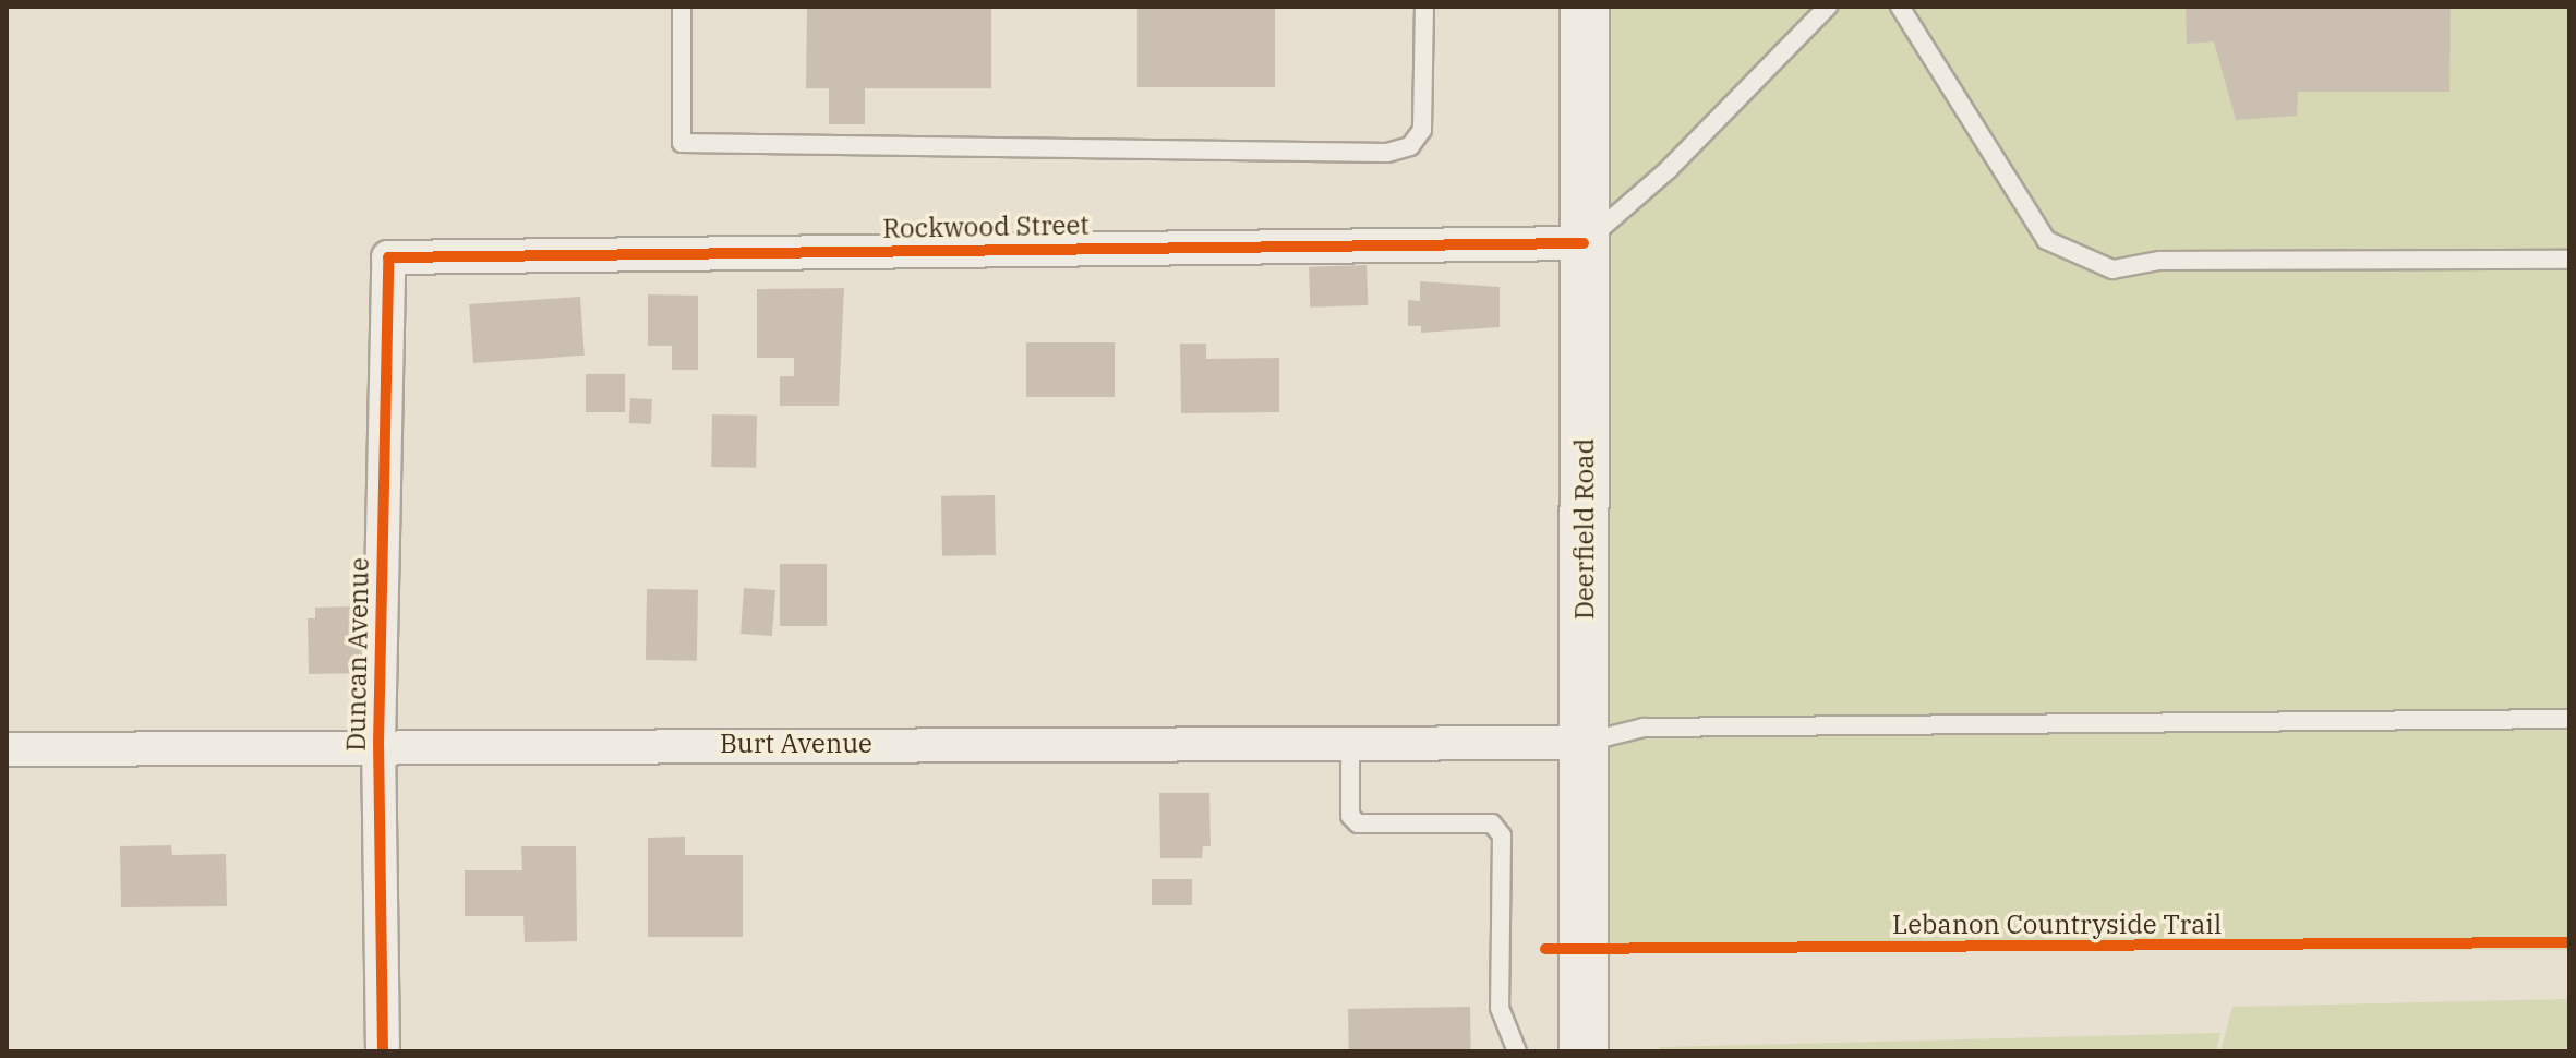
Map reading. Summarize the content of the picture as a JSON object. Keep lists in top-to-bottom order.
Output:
{
  "streets": {
    "street": [
      "Rockwood Street",
      "Deerfield Road",
      "Duncan Avenue",
      "Burt Avenue"
    ],
    "cycle path": ["Lebanon Countryside Trail"]
  },
  "crossings": [
    ["Rockwood Street", "Deerfield Road"],
    ["Rockwood Street", "Duncan Avenue"],
    ["Deerfield Road", "Burt Avenue"],
    ["Duncan Avenue", "Burt Avenue"]
  ]
}
